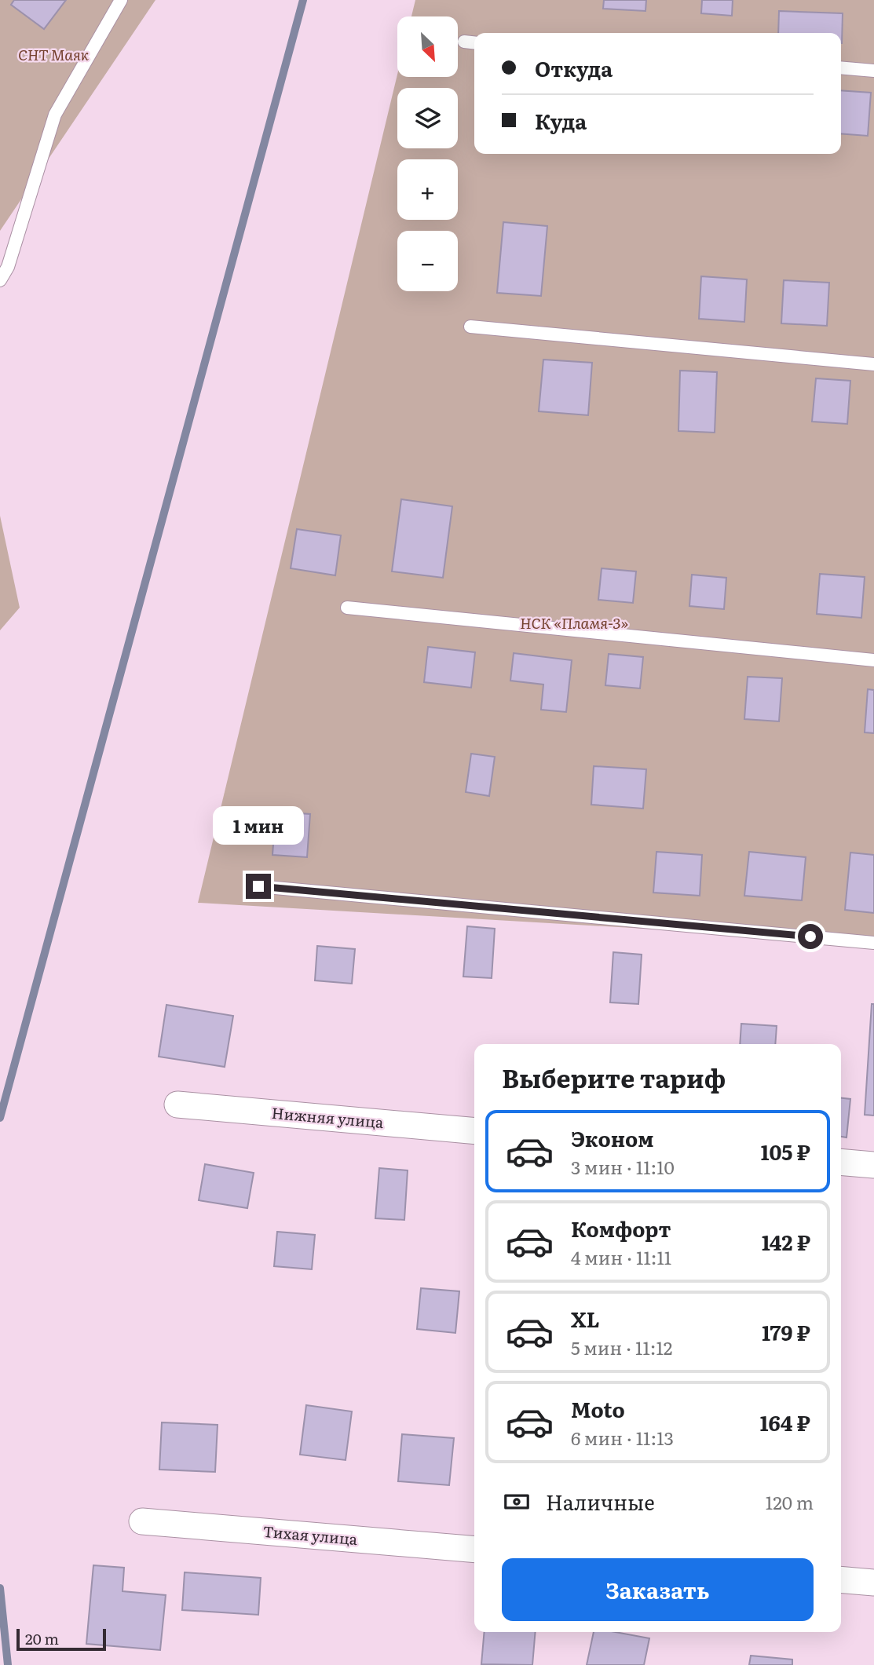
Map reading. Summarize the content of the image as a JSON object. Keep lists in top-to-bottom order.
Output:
{
  "streets": {
    "street": ["Нижняя улица", "Тихая улица"]
  },
  "parks": ["СНТ Маяк", "НСК «Пламя-3»"],
  "scale_bar": "20 m",
  "north": "bottom right",
  "page": {
    "map_buttons": ["+", "−"],
    "banner": ["Откуда", "Куда"],
    "bubble": "1 мин",
    "heading": "Выберите тариф",
    "list": [
      {
        "name": "Эконом",
        "note": "3 мин · 11:10",
        "value": "105 ₽"
      },
      {
        "name": "Комфорт",
        "note": "4 мин · 11:11",
        "value": "142 ₽"
      },
      {
        "name": "XL",
        "note": "5 мин · 11:12",
        "value": "179 ₽"
      },
      {
        "name": "Moto",
        "note": "6 мин · 11:13",
        "value": "164 ₽"
      }
    ],
    "pay": ["Наличные", "120 m"],
    "buttons": "Заказать",
    "scale": "20 m"
  }
}
